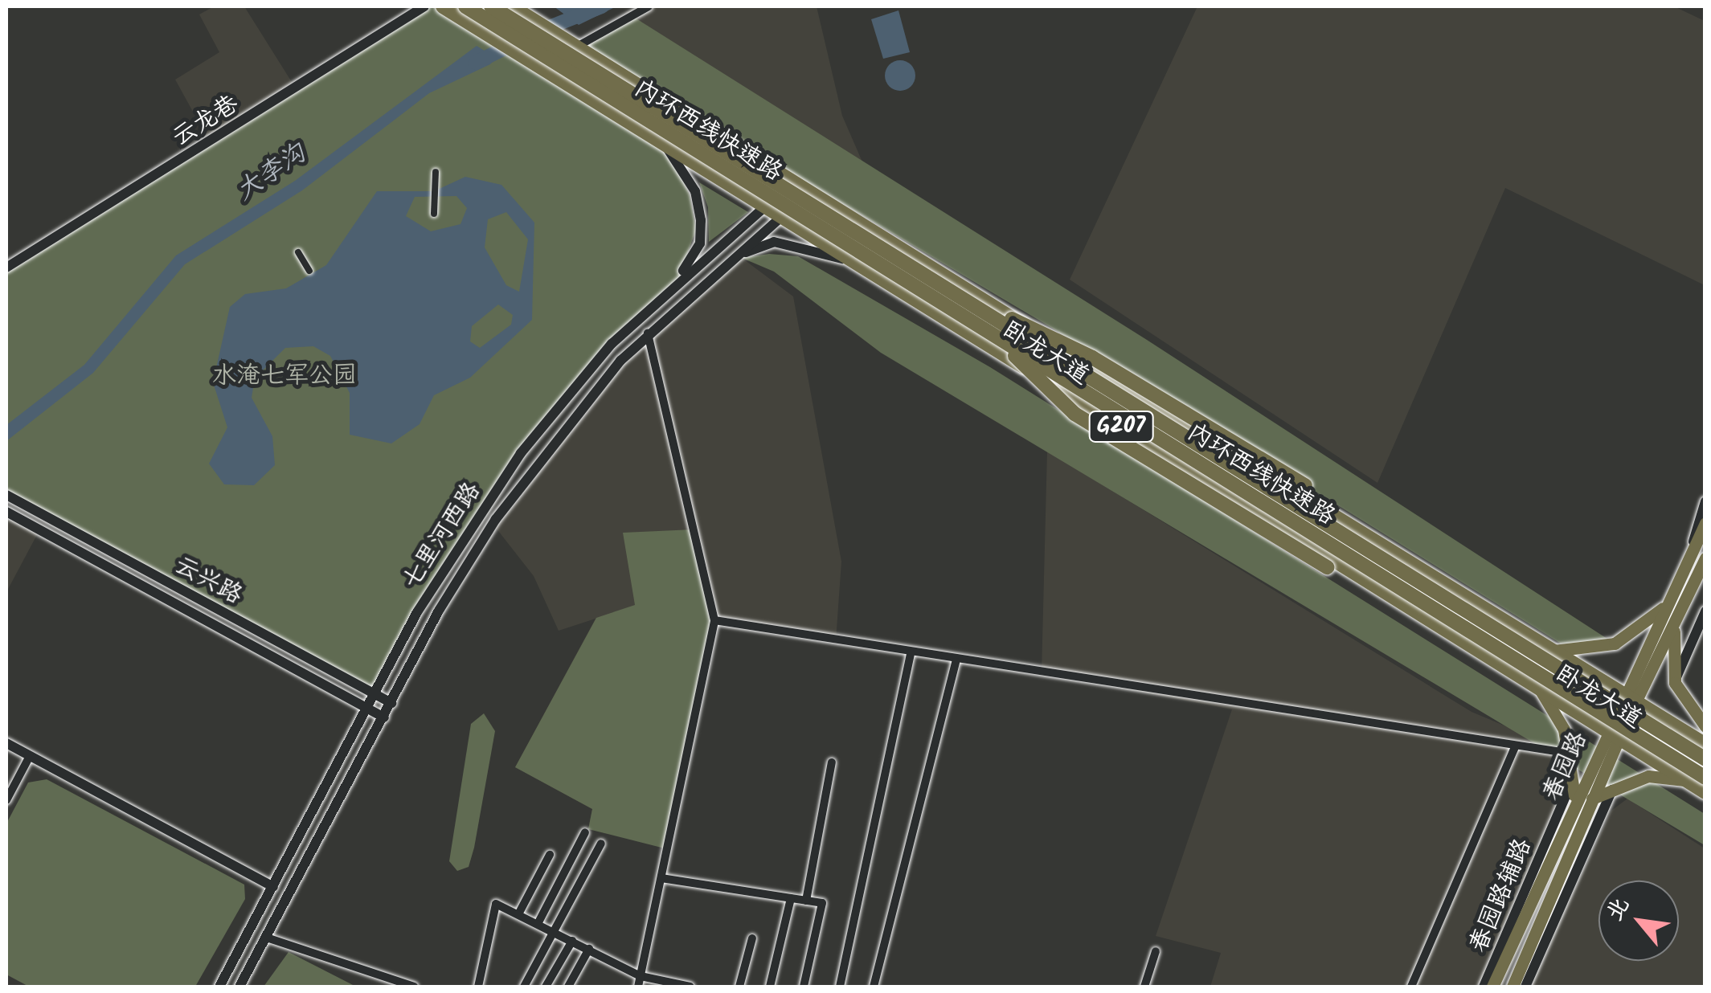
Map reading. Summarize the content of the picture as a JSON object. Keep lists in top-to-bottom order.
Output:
{
  "streets": {
    "highway": ["内环西线快速路", "卧龙大道", "G207"],
    "main road": ["春园路"],
    "street": [
      "云龙巷",
      "七里河西路",
      "云兴路",
      "春园路辅路"
    ]
  },
  "crossings": [
    ["内环西线快速路", "卧龙大道"],
    ["卧龙大道", "七里河西路"],
    ["卧龙大道", "春园路"],
    ["七里河西路", "云兴路"]
  ],
  "water": ["大李沟"],
  "parks": ["水淹七军公园"],
  "north": "top left"
}
